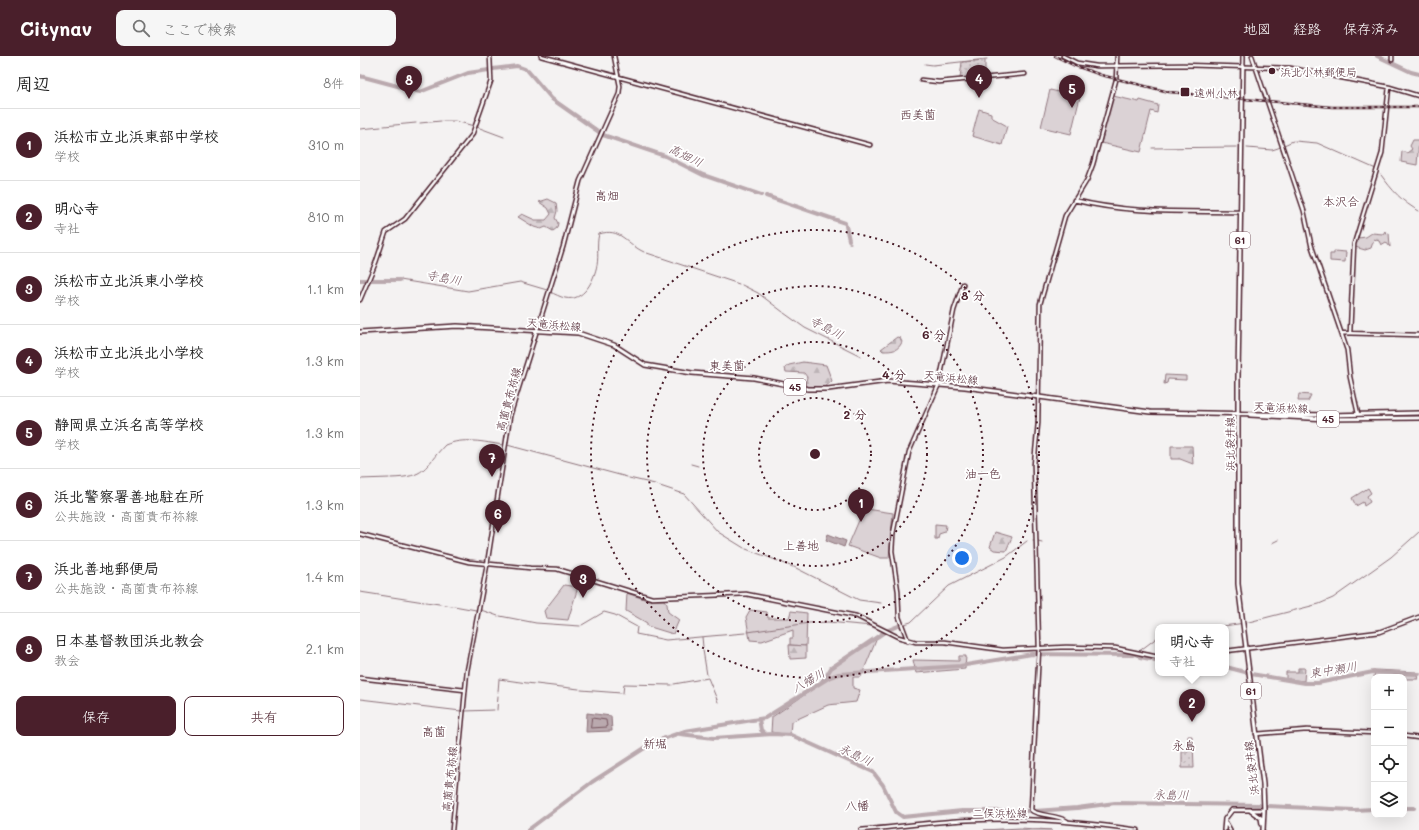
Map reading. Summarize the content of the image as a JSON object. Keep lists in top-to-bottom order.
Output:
{
  "streets": {
    "main road": [
      "61",
      "天竜浜松線",
      "45",
      "浜北袋井線"
    ],
    "street": ["高薗貴布祢線", "二俣浜松線"]
  },
  "crossings": [
    ["天竜浜松線", "高薗貴布祢線"],
    ["天竜浜松線", "浜北袋井線"]
  ],
  "districts": [
    "西美薗",
    "高畑",
    "本沢合",
    "東美薗",
    "油一色",
    "上善地",
    "高薗",
    "新堀",
    "永島",
    "八幡"
  ],
  "water": [
    "高畑川",
    "寺島川",
    "東中瀬川",
    "八幡川",
    "永島川"
  ],
  "places": {
    "other": ["浜北小林郵便局"],
    "transit": ["遠州小林"]
  },
  "page": {
    "header": "Citynav",
    "search": "ここで検索",
    "nav": ["地図", "経路", "保存済み"],
    "heading": ["周辺", "8件"],
    "pins": [
      "4",
      "8",
      "5",
      "7",
      "1",
      "6",
      "3",
      "2"
    ],
    "list": [
      {
        "mark": "1",
        "name": "浜松市立北浜東部中学校",
        "note": "学校",
        "value": "310 m"
      },
      {
        "mark": "2",
        "name": "明心寺",
        "note": "寺社",
        "value": "810 m"
      },
      {
        "mark": "3",
        "name": "浜松市立北浜東小学校",
        "note": "学校",
        "value": "1.1 km"
      },
      {
        "mark": "4",
        "name": "浜松市立北浜北小学校",
        "note": "学校",
        "value": "1.3 km"
      },
      {
        "mark": "5",
        "name": "静岡県立浜名高等学校",
        "note": "学校",
        "value": "1.3 km"
      },
      {
        "mark": "6",
        "name": "浜北警察署善地駐在所",
        "note": "公共施設 · 高薗貴布祢線",
        "value": "1.3 km"
      },
      {
        "mark": "7",
        "name": "浜北善地郵便局",
        "note": "公共施設 · 高薗貴布祢線",
        "value": "1.4 km"
      },
      {
        "mark": "8",
        "name": "日本基督教団浜北教会",
        "note": "教会",
        "value": "2.1 km"
      }
    ],
    "popup": ["明心寺", "寺社"],
    "map_buttons": ["+", "−"],
    "buttons": ["保存", "共有"]
  },
  "rings": [
    "8 分",
    "6 分",
    "4 分",
    "2 分"
  ]
}
